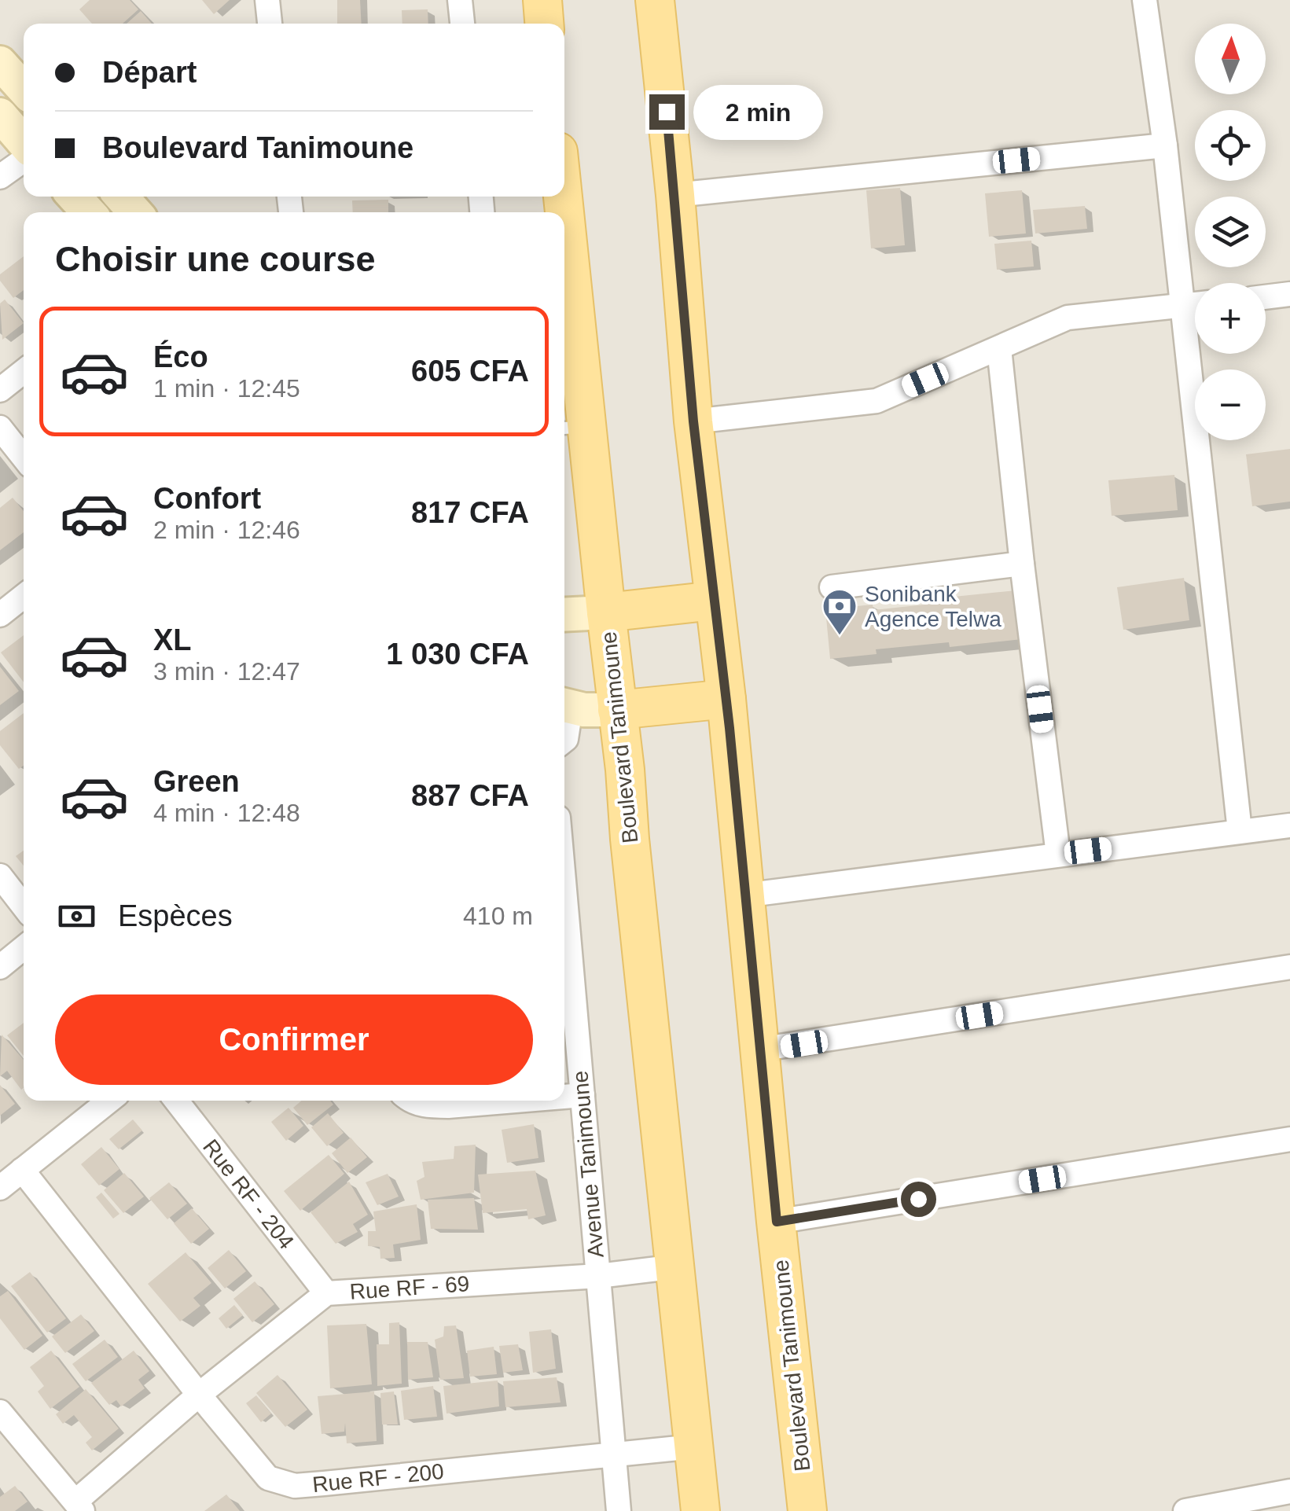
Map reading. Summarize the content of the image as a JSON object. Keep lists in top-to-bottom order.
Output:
{
  "streets": {
    "main road": ["Boulevard Tanimoune"],
    "street": [
      "Avenue Tanimoune",
      "Rue RF - 204",
      "Rue RF - 69",
      "Rue RF - 200"
    ]
  },
  "crossings": [
    ["Boulevard Tanimoune", "Rue RF - 69"],
    ["Boulevard Tanimoune", "Rue RF - 200"],
    ["Avenue Tanimoune", "Rue RF - 69"],
    ["Avenue Tanimoune", "Rue RF - 200"],
    ["Rue RF - 204", "Rue RF - 69"],
    ["Rue RF - 69", "Rue RF - 200"]
  ],
  "places": {
    "bank": ["Sonibank Agence Telwa"]
  },
  "north": "top",
  "page": {
    "map_buttons": ["+", "−"],
    "banner": ["Départ", "Boulevard Tanimoune"],
    "bubble": "2 min",
    "heading": "Choisir une course",
    "list": [
      {
        "name": "Éco",
        "note": "1 min · 12:45",
        "value": "605 CFA"
      },
      {
        "name": "Confort",
        "note": "2 min · 12:46",
        "value": "817 CFA"
      },
      {
        "name": "XL",
        "note": "3 min · 12:47",
        "value": "1 030 CFA"
      },
      {
        "name": "Green",
        "note": "4 min · 12:48",
        "value": "887 CFA"
      }
    ],
    "pay": ["Espèces", "410 m"],
    "buttons": "Confirmer"
  }
}
